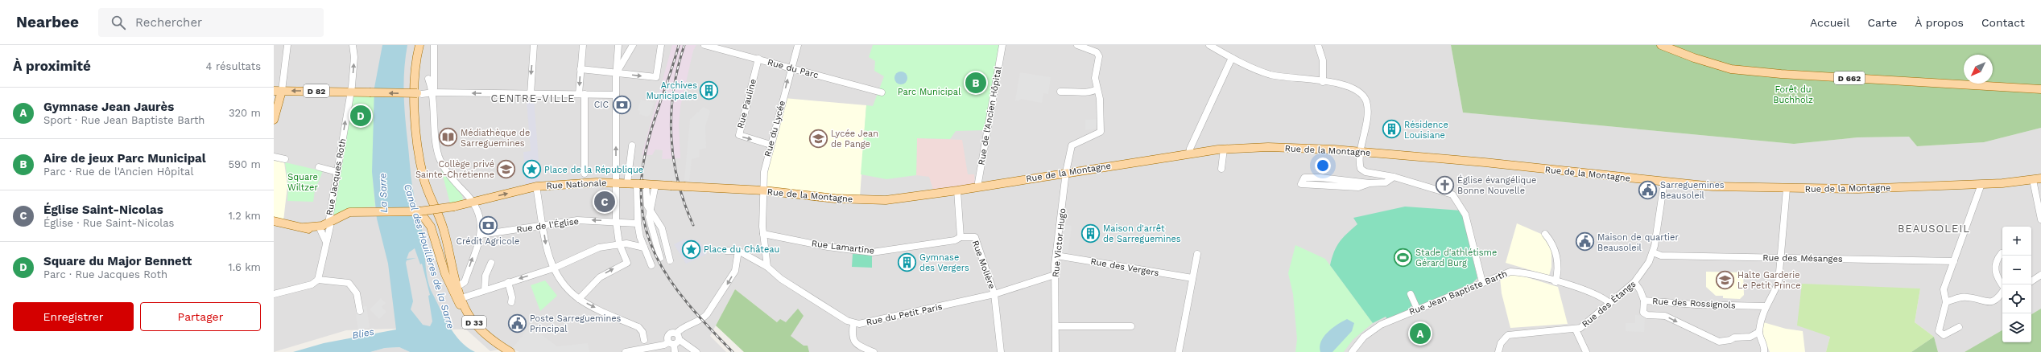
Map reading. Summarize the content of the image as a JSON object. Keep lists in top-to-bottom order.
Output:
{
  "streets": {
    "main road": [
      "D 662",
      "D 82",
      "Rue de la Montagne",
      "Rue Nationale",
      "D 33"
    ],
    "street": [
      "Rue du Parc",
      "Rue Pauline",
      "Rue de l'Ancien Hôpital",
      "Rue du Lycée",
      "Rue Jacques Roth",
      "Rue de l'Église",
      "Rue Victor Hugo",
      "Rue Lamartine",
      "Rue des Mésanges",
      "Rue Molière",
      "Rue des Vergers",
      "Rue Jean Baptiste Barth",
      "Rue des Rossignols",
      "Rue des Étangs",
      "Rue du Petit Paris"
    ]
  },
  "crossings": [
    ["Rue du Parc", "Rue Pauline"],
    ["Rue du Parc", "Rue du Lycée"],
    ["D 82", "Rue Jacques Roth"],
    ["Rue Pauline", "Rue du Lycée"],
    ["Rue de l'Ancien Hôpital", "Rue de la Montagne"],
    ["Rue du Lycée", "Rue de la Montagne"],
    ["Rue de la Montagne", "Rue Nationale"],
    ["Rue de la Montagne", "Rue Victor Hugo"],
    ["Rue de la Montagne", "Rue Molière"],
    ["Rue de la Montagne", "Rue des Étangs"],
    ["Rue Victor Hugo", "Rue des Vergers"],
    ["Rue Victor Hugo", "Rue du Petit Paris"],
    ["Rue Lamartine", "Rue Molière"],
    ["Rue des Mésanges", "Rue des Étangs"],
    ["Rue Molière", "Rue du Petit Paris"],
    ["Rue Jean Baptiste Barth", "Rue des Étangs"],
    ["Rue des Rossignols", "Rue des Étangs"]
  ],
  "one_way": ["Rue du Lycée", "Rue Jacques Roth", "Rue Nationale"],
  "districts": ["CENTRE-VILLE", "BEAUSOLEIL"],
  "water": ["La Sarre", "Canal des Houillères de la Sarre", "Blies"],
  "parks": ["Forêt du Buchholz", "Parc Municipal", "Square Wiltzer"],
  "places": {
    "building": [
      "Archives Municipales",
      "Résidence Louisiane",
      "Maison d'arrêt de Sarreguemines",
      "Gymnase des Vergers"
    ],
    "bank": ["CIC", "Crédit Agricole"],
    "library": ["Médiathèque de Sarreguemines"],
    "school or university": ["Lycée Jean de Pange", "Collège privé Sainte-Chrétienne", "Halte Garderie Le Petit Prince"],
    "place": ["Place de la République", "Place du Château"],
    "church": ["Église évangélique Bonne Nouvelle"],
    "public building": ["Sarreguemines Beausoleil", "Maison de quartier Beausoleil", "Poste Sarreguemines Principal"],
    "sports": ["Stade d'athlétisme Gérard Burg"]
  },
  "north": "bottom left",
  "page": {
    "header": "Nearbee",
    "search": "Rechercher",
    "nav": [
      "Accueil",
      "Carte",
      "À propos",
      "Contact"
    ],
    "heading": ["À proximité", "4 résultats"],
    "pins": [
      "B",
      "D",
      "C",
      "A"
    ],
    "list": [
      {
        "mark": "A",
        "name": "Gymnase Jean Jaurès",
        "note": "Sport · Rue Jean Baptiste Barth",
        "value": "320 m"
      },
      {
        "mark": "B",
        "name": "Aire de jeux Parc Municipal",
        "note": "Parc · Rue de l'Ancien Hôpital",
        "value": "590 m"
      },
      {
        "mark": "C",
        "name": "Église Saint-Nicolas",
        "note": "Église · Rue Saint-Nicolas",
        "value": "1.2 km"
      },
      {
        "mark": "D",
        "name": "Square du Major Bennett",
        "note": "Parc · Rue Jacques Roth",
        "value": "1.6 km"
      }
    ],
    "map_buttons": ["+", "−"],
    "buttons": ["Enregistrer", "Partager"]
  }
}
